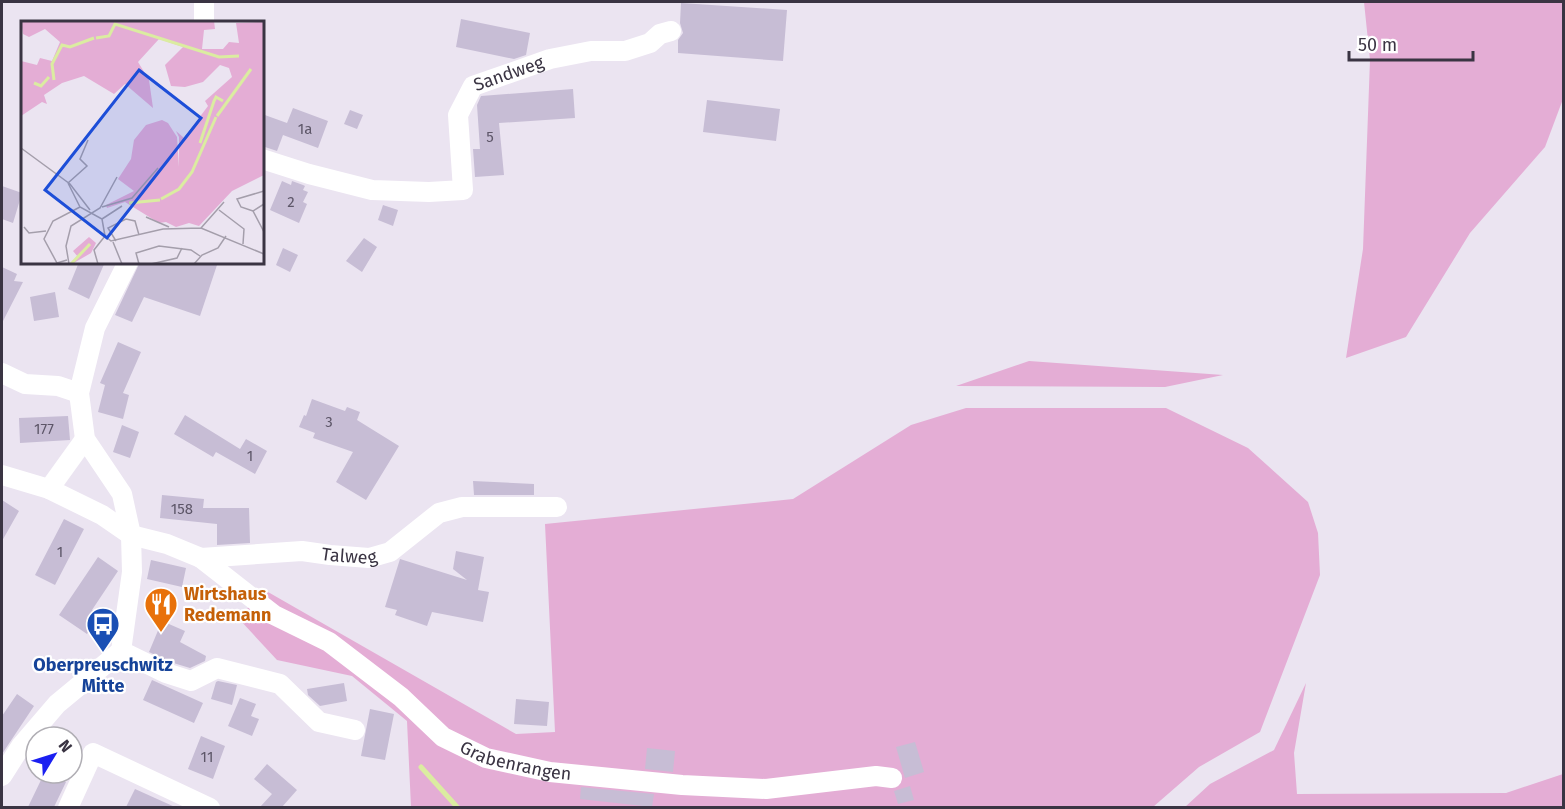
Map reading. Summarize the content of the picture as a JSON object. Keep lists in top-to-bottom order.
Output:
{
  "streets": {
    "street": ["Sandweg", "Talweg", "Grabenrangen"]
  },
  "crossings": [
    ["Talweg", "Grabenrangen"]
  ],
  "places": {
    "restaurant": ["Wirtshaus Redemann"],
    "bus stop": ["Oberpreuschwitz Mitte"]
  },
  "house_numbers": [
    "1a",
    "5",
    "2",
    "3",
    "177",
    "1",
    "158",
    "1",
    "11"
  ],
  "scale_bar": "50 m",
  "north": "top right"
}
